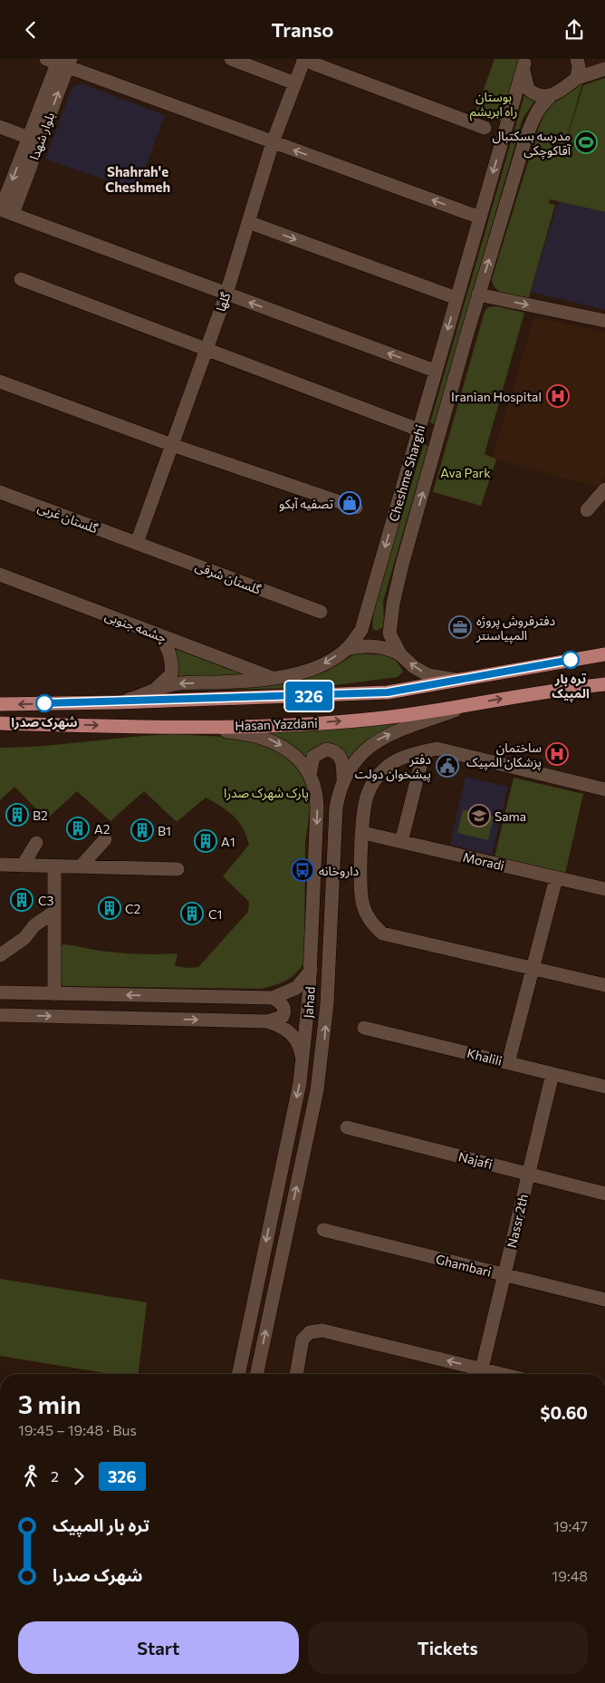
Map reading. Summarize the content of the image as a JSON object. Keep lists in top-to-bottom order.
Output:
{
  "streets": {
    "main road": ["Hasan Yazdani"],
    "street": [
      "بلوار شهدا",
      "گلها",
      "Cheshme Sharghi",
      "گلستان غربی",
      "گلستان شرقی",
      "چشمه جنوبی",
      "Moradi",
      "Jahad",
      "Khalili",
      "Najafi",
      "Nassr 2th",
      "Ghambari"
    ]
  },
  "crossings": [
    ["گلها", "گلستان غربی"],
    ["گلها", "گلستان شرقی"],
    ["Cheshme Sharghi", "چشمه جنوبی"],
    ["گلستان غربی", "گلستان شرقی"],
    ["Hasan Yazdani", "Jahad"],
    ["Khalili", "Nassr 2th"],
    ["Najafi", "Nassr 2th"],
    ["Nassr 2th", "Ghambari"]
  ],
  "districts": ["Shahrah'e Cheshmeh"],
  "parks": ["بوستان راه ابریشم", "Ava Park", "پارک شهرک صدرا"],
  "places": {
    "sports": ["مدرسه بسکتبال آقاکوچکی"],
    "hospital": ["Iranian Hospital", "ساختمان پزشکان المپیک"],
    "shop": ["تصفیه آبکو"],
    "office": ["دفترفروش پروژه المپیاسنتر"],
    "other": ["تره بار المپیک", "شهرک صدرا"],
    "public building": ["دفتر پیشخوان دولت"],
    "building": [
      "B2",
      "A2",
      "B1",
      "A1",
      "C3",
      "C2",
      "C1"
    ],
    "school or university": ["Sama"],
    "bus stop": ["داروخانه"]
  },
  "lines": ["bus line 326"],
  "page": {
    "header": "Transo",
    "on_map": "326",
    "heading": ["3 min", "19:45 – 19:48 · Bus", "$0.60"],
    "legs": ["2", "326"],
    "list": [
      {
        "name": "تره بار المپیک",
        "value": "19:47"
      },
      {
        "name": "شهرک صدرا",
        "value": "19:48"
      }
    ],
    "buttons": ["Start", "Tickets"]
  }
}
